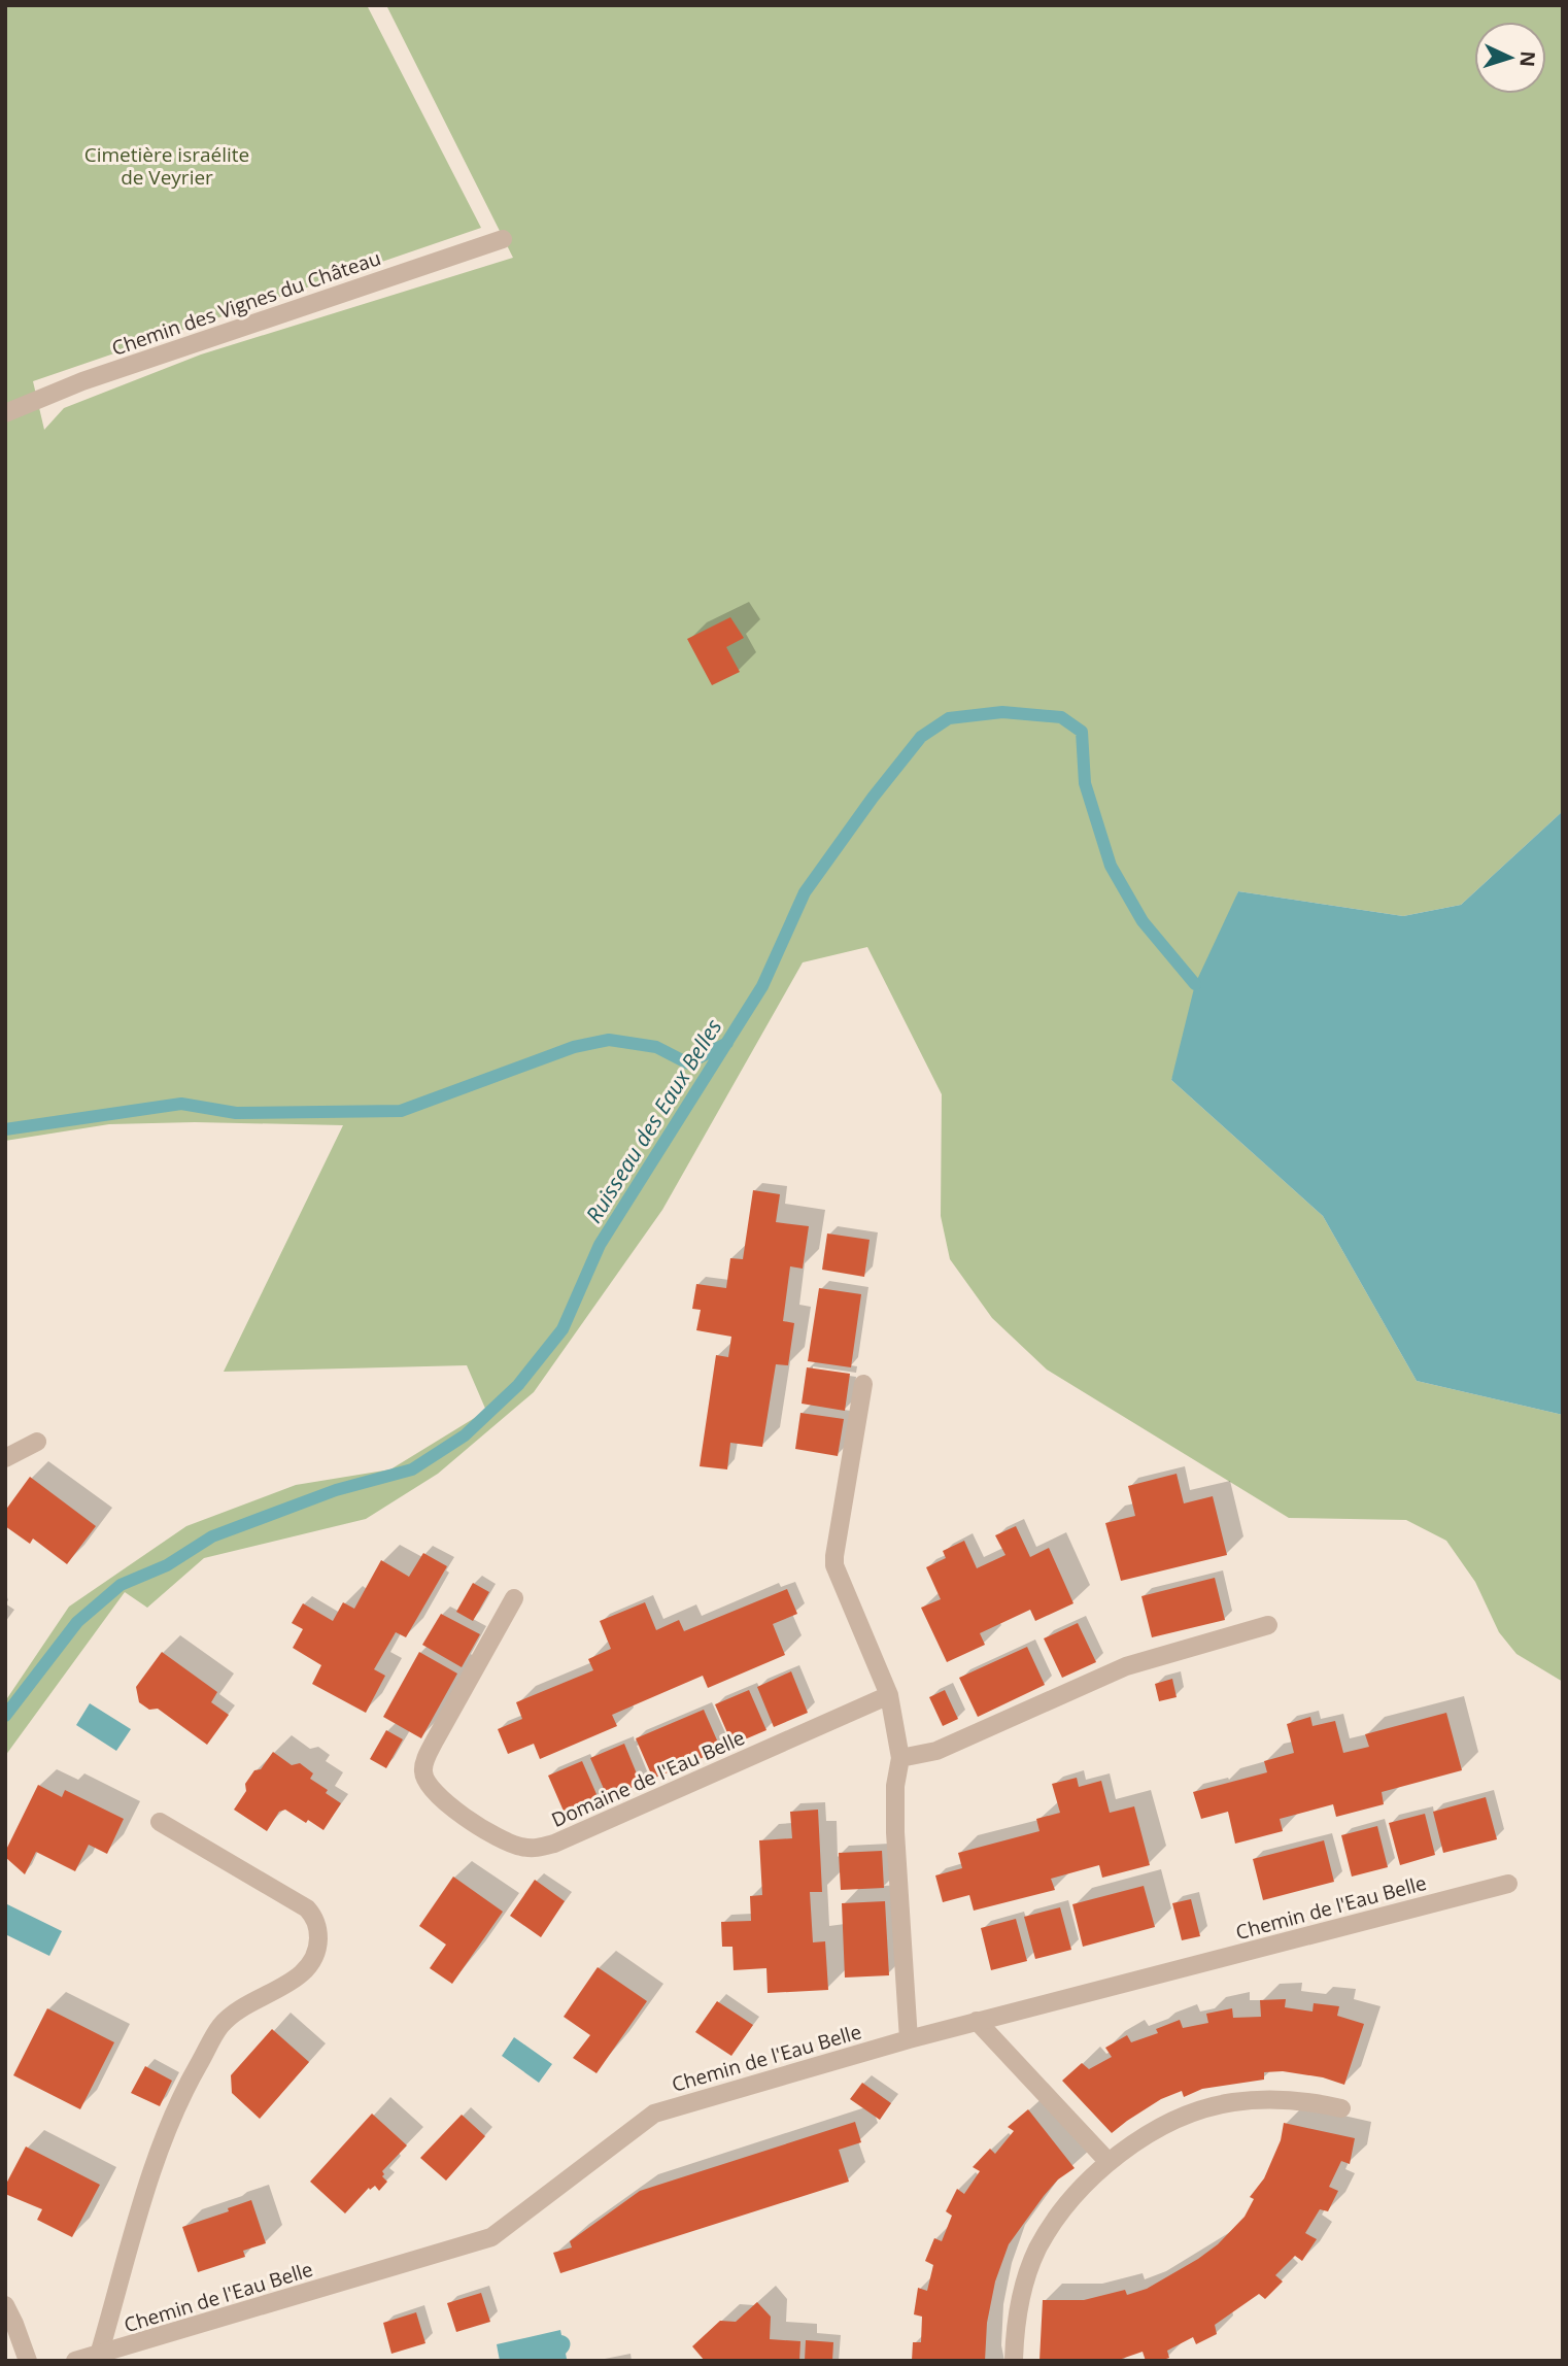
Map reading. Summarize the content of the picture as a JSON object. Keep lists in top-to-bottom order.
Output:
{
  "streets": {
    "street": ["Chemin des Vignes du Château", "Domaine de l'Eau Belle", "Chemin de l'Eau Belle"]
  },
  "water": ["Ruisseau des Eaux Belles"],
  "parks": ["Cimetière israélite de Veyrier"],
  "north": "right"
}
